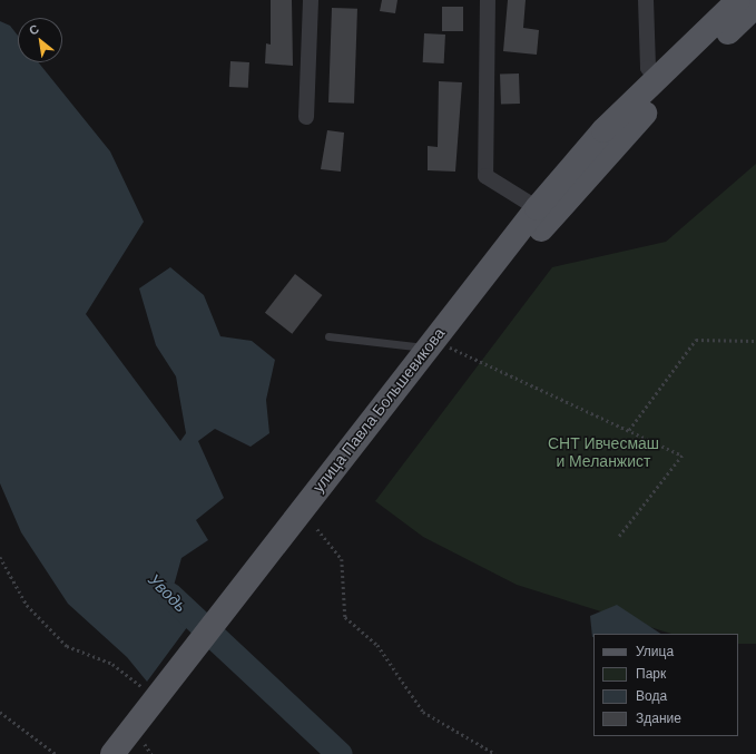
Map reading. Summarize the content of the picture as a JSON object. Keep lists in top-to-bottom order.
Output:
{
  "streets": {
    "main road": ["улица Павла Большевикова"]
  },
  "water": ["Уводь"],
  "parks": ["СНТ Ивчесмаш и Меланжист"],
  "legend": [
    "Улица",
    "Парк",
    "Вода",
    "Здание"
  ],
  "north": "top left"
}
